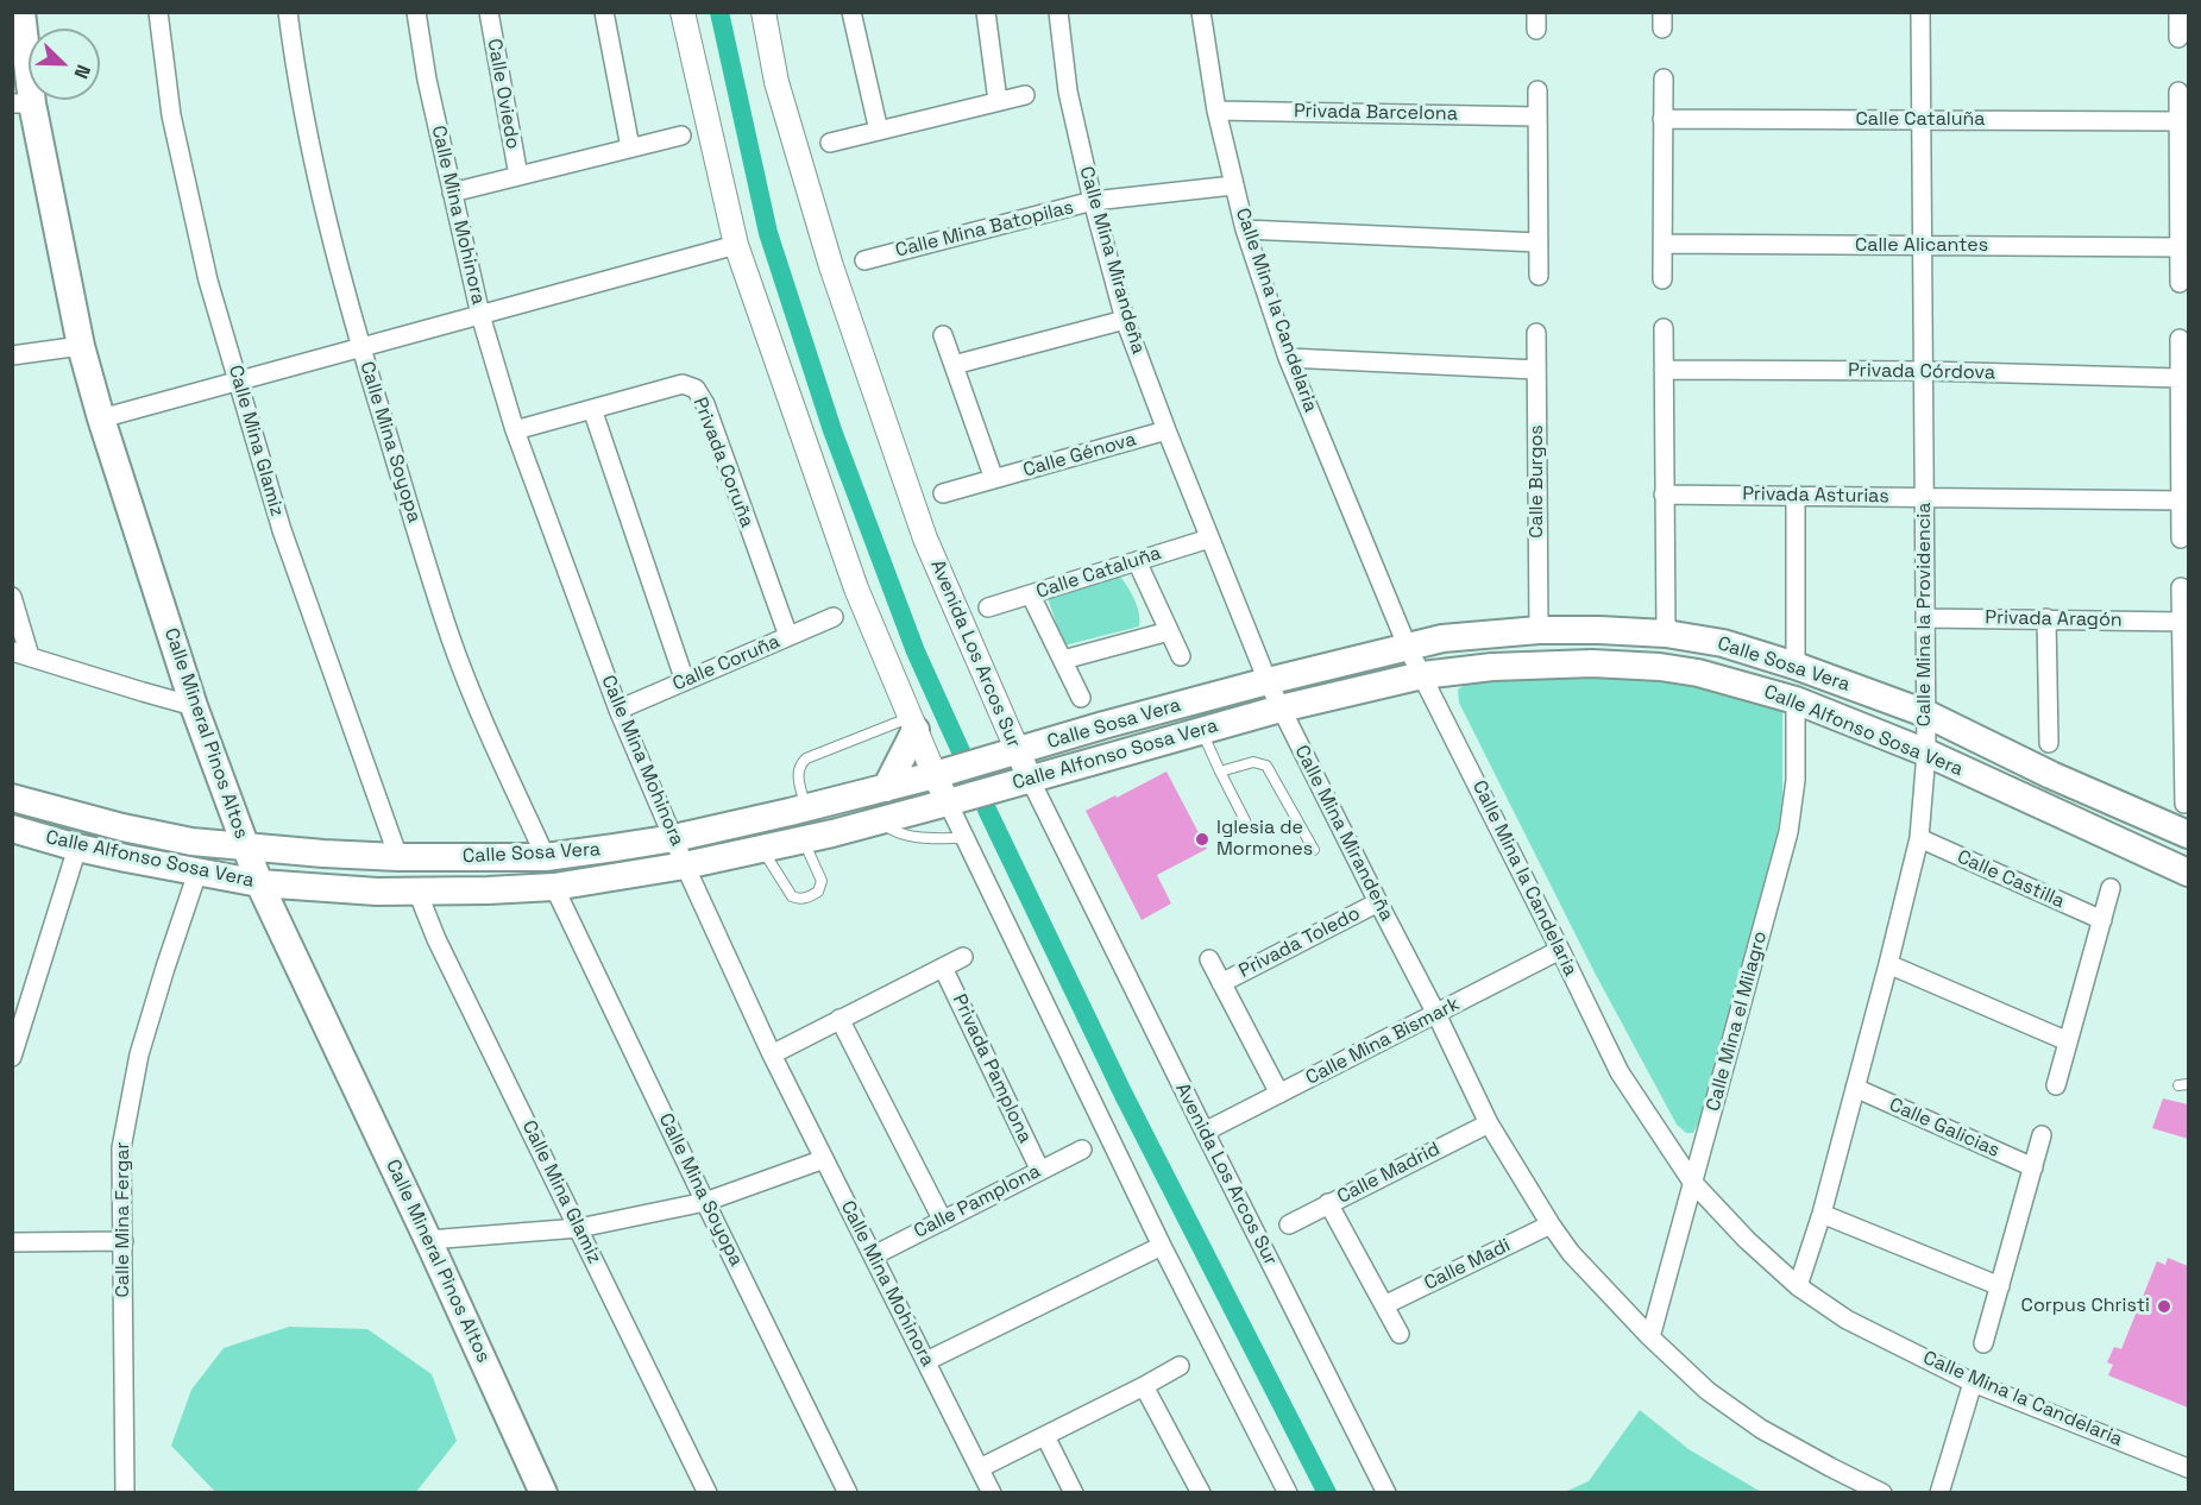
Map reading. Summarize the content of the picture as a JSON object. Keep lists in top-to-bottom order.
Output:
{
  "streets": {
    "main road": ["Calle Sosa Vera", "Calle Alfonso Sosa Vera", "Calle Mineral Pinos Altos"],
    "street": [
      "Calle Oviedo",
      "Privada Barcelona",
      "Calle Cataluña",
      "Calle Mina Mohinora",
      "Calle Mina Batopilas",
      "Calle Alicantes",
      "Calle Mina Mirandeña",
      "Calle Mina la Candelaria",
      "Privada Córdova",
      "Calle Mina Glamiz",
      "Calle Mina Soyopa",
      "Calle Génova",
      "Privada Coruña",
      "Calle Burgos",
      "Privada Asturias",
      "Calle Mina la Providencia",
      "Privada Aragón",
      "Avenida Los Arcos Sur",
      "Calle Coruña",
      "Calle Castilla",
      "Privada Toledo",
      "Calle Mina el Milagro",
      "Calle Mina Bismark",
      "Privada Pamplona",
      "Calle Galicias",
      "Calle Madrid",
      "Calle Pamplona",
      "Calle Mina Fergar",
      "Calle Madi"
    ]
  },
  "crossings": [
    ["Calle Oviedo", "Calle Mina Mohinora"],
    ["Privada Barcelona", "Calle Mina la Candelaria"],
    ["Calle Cataluña", "Calle Mina Mirandeña"],
    ["Calle Cataluña", "Calle Mina la Providencia"],
    ["Calle Mina Mohinora", "Privada Coruña"],
    ["Calle Mina Mohinora", "Calle Coruña"],
    ["Calle Mina Mohinora", "Calle Sosa Vera"],
    ["Calle Mina Mohinora", "Calle Alfonso Sosa Vera"],
    ["Calle Mina Mohinora", "Calle Pamplona"],
    ["Calle Mina Batopilas", "Calle Mina Mirandeña"],
    ["Calle Mina Batopilas", "Calle Mina la Candelaria"],
    ["Calle Alicantes", "Calle Mina la Providencia"],
    ["Calle Mina Mirandeña", "Calle Génova"],
    ["Calle Mina Mirandeña", "Calle Sosa Vera"],
    ["Calle Mina Mirandeña", "Calle Alfonso Sosa Vera"],
    ["Calle Mina Mirandeña", "Privada Toledo"],
    ["Calle Mina Mirandeña", "Calle Mina el Milagro"],
    ["Calle Mina Mirandeña", "Calle Mina Bismark"],
    ["Calle Mina Mirandeña", "Calle Madrid"],
    ["Calle Mina Mirandeña", "Calle Madi"],
    ["Calle Mina la Candelaria", "Calle Mina la Providencia"],
    ["Calle Mina la Candelaria", "Calle Sosa Vera"],
    ["Calle Mina la Candelaria", "Calle Alfonso Sosa Vera"],
    ["Calle Mina la Candelaria", "Calle Mina el Milagro"],
    ["Calle Mina la Candelaria", "Calle Mina Bismark"],
    ["Privada Córdova", "Calle Mina la Providencia"],
    ["Calle Mina Glamiz", "Calle Sosa Vera"],
    ["Calle Mina Glamiz", "Calle Alfonso Sosa Vera"],
    ["Calle Mina Soyopa", "Calle Sosa Vera"],
    ["Calle Mina Soyopa", "Calle Alfonso Sosa Vera"],
    ["Privada Coruña", "Calle Coruña"],
    ["Calle Burgos", "Calle Sosa Vera"],
    ["Privada Asturias", "Calle Mina la Providencia"],
    ["Calle Mina la Providencia", "Privada Aragón"],
    ["Calle Mina la Providencia", "Calle Sosa Vera"],
    ["Calle Mina la Providencia", "Calle Alfonso Sosa Vera"],
    ["Calle Mina la Providencia", "Calle Castilla"],
    ["Calle Mina la Providencia", "Calle Galicias"],
    ["Avenida Los Arcos Sur", "Calle Sosa Vera"],
    ["Avenida Los Arcos Sur", "Calle Alfonso Sosa Vera"],
    ["Avenida Los Arcos Sur", "Calle Mina Bismark"],
    ["Calle Sosa Vera", "Calle Mineral Pinos Altos"],
    ["Calle Alfonso Sosa Vera", "Calle Mineral Pinos Altos"],
    ["Calle Alfonso Sosa Vera", "Calle Mina el Milagro"],
    ["Calle Alfonso Sosa Vera", "Calle Mina Fergar"],
    ["Privada Toledo", "Calle Mina Bismark"],
    ["Privada Pamplona", "Calle Pamplona"]
  ],
  "places": ["Iglesia de Mormones", "Corpus Christi"],
  "north": "bottom right"
}
